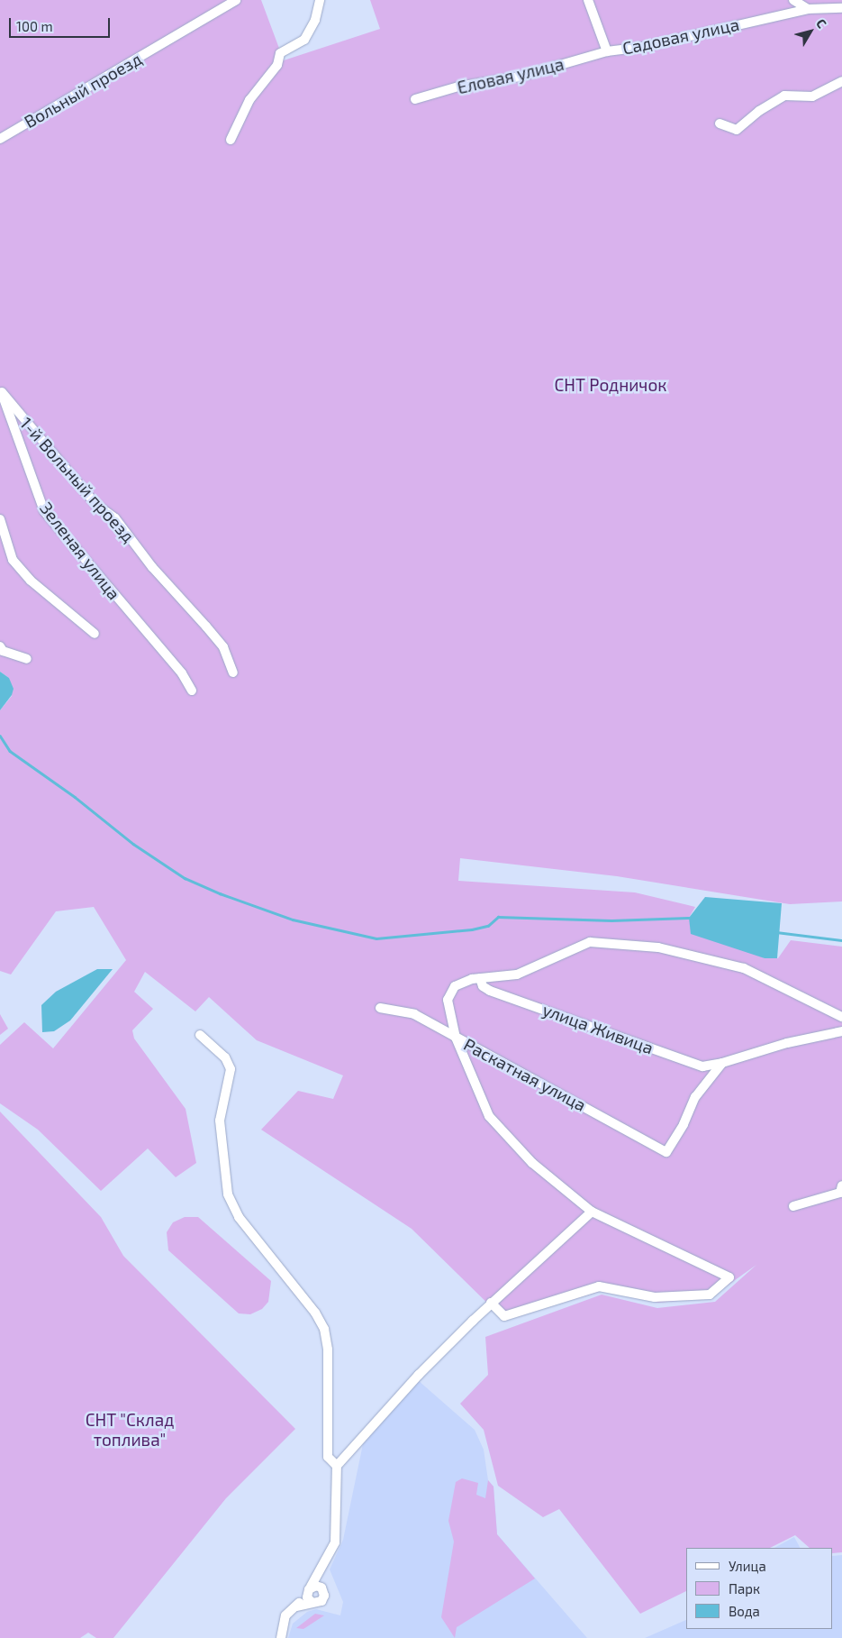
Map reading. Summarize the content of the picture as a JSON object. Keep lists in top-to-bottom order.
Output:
{
  "streets": {
    "street": [
      "Садовая улица",
      "Еловая улица",
      "Вольный проезд",
      "1-й Вольный проезд",
      "Зеленая улица",
      "улица Живица",
      "Раскатная улица"
    ]
  },
  "crossings": [
    ["Садовая улица", "Еловая улица"],
    ["1-й Вольный проезд", "Зеленая улица"],
    ["улица Живица", "Раскатная улица"]
  ],
  "parks": ["СНТ Родничок", "СНТ \"Склад топлива\""],
  "legend": ["Улица", "Парк", "Вода"],
  "scale_bar": "100 m",
  "north": "top right"
}
